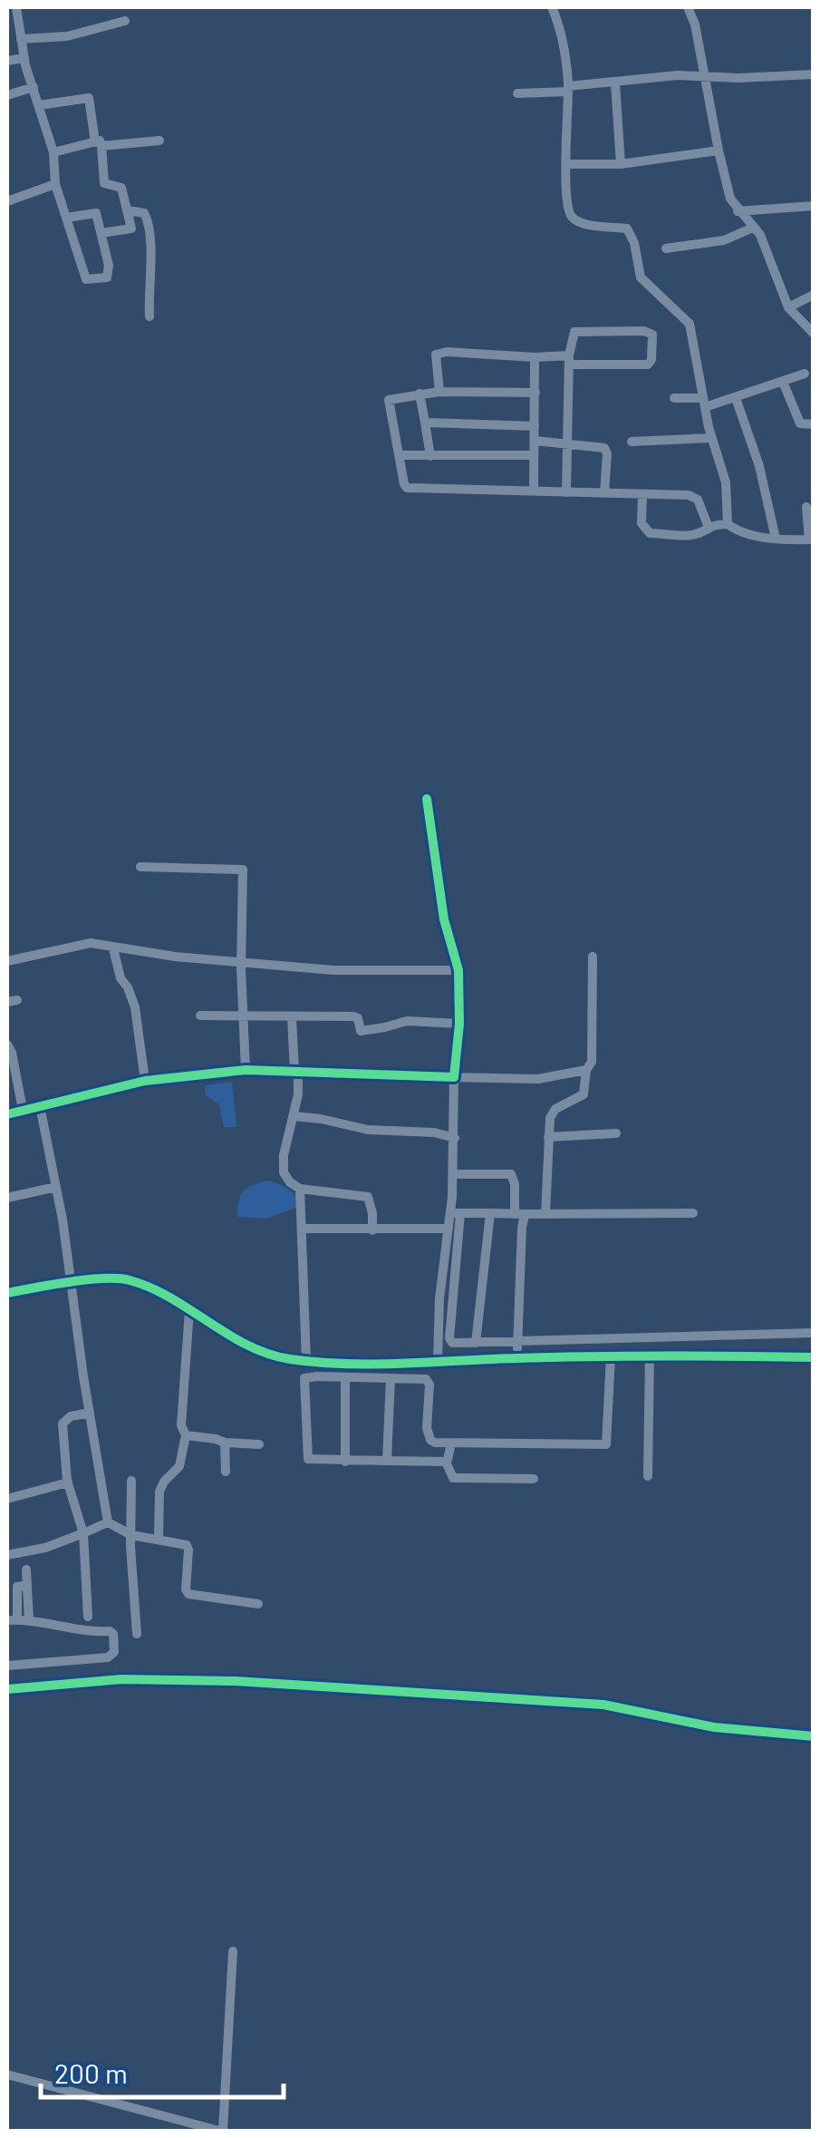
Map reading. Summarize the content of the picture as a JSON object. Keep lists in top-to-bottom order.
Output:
{
  "scale_bar": "200 m"
}
